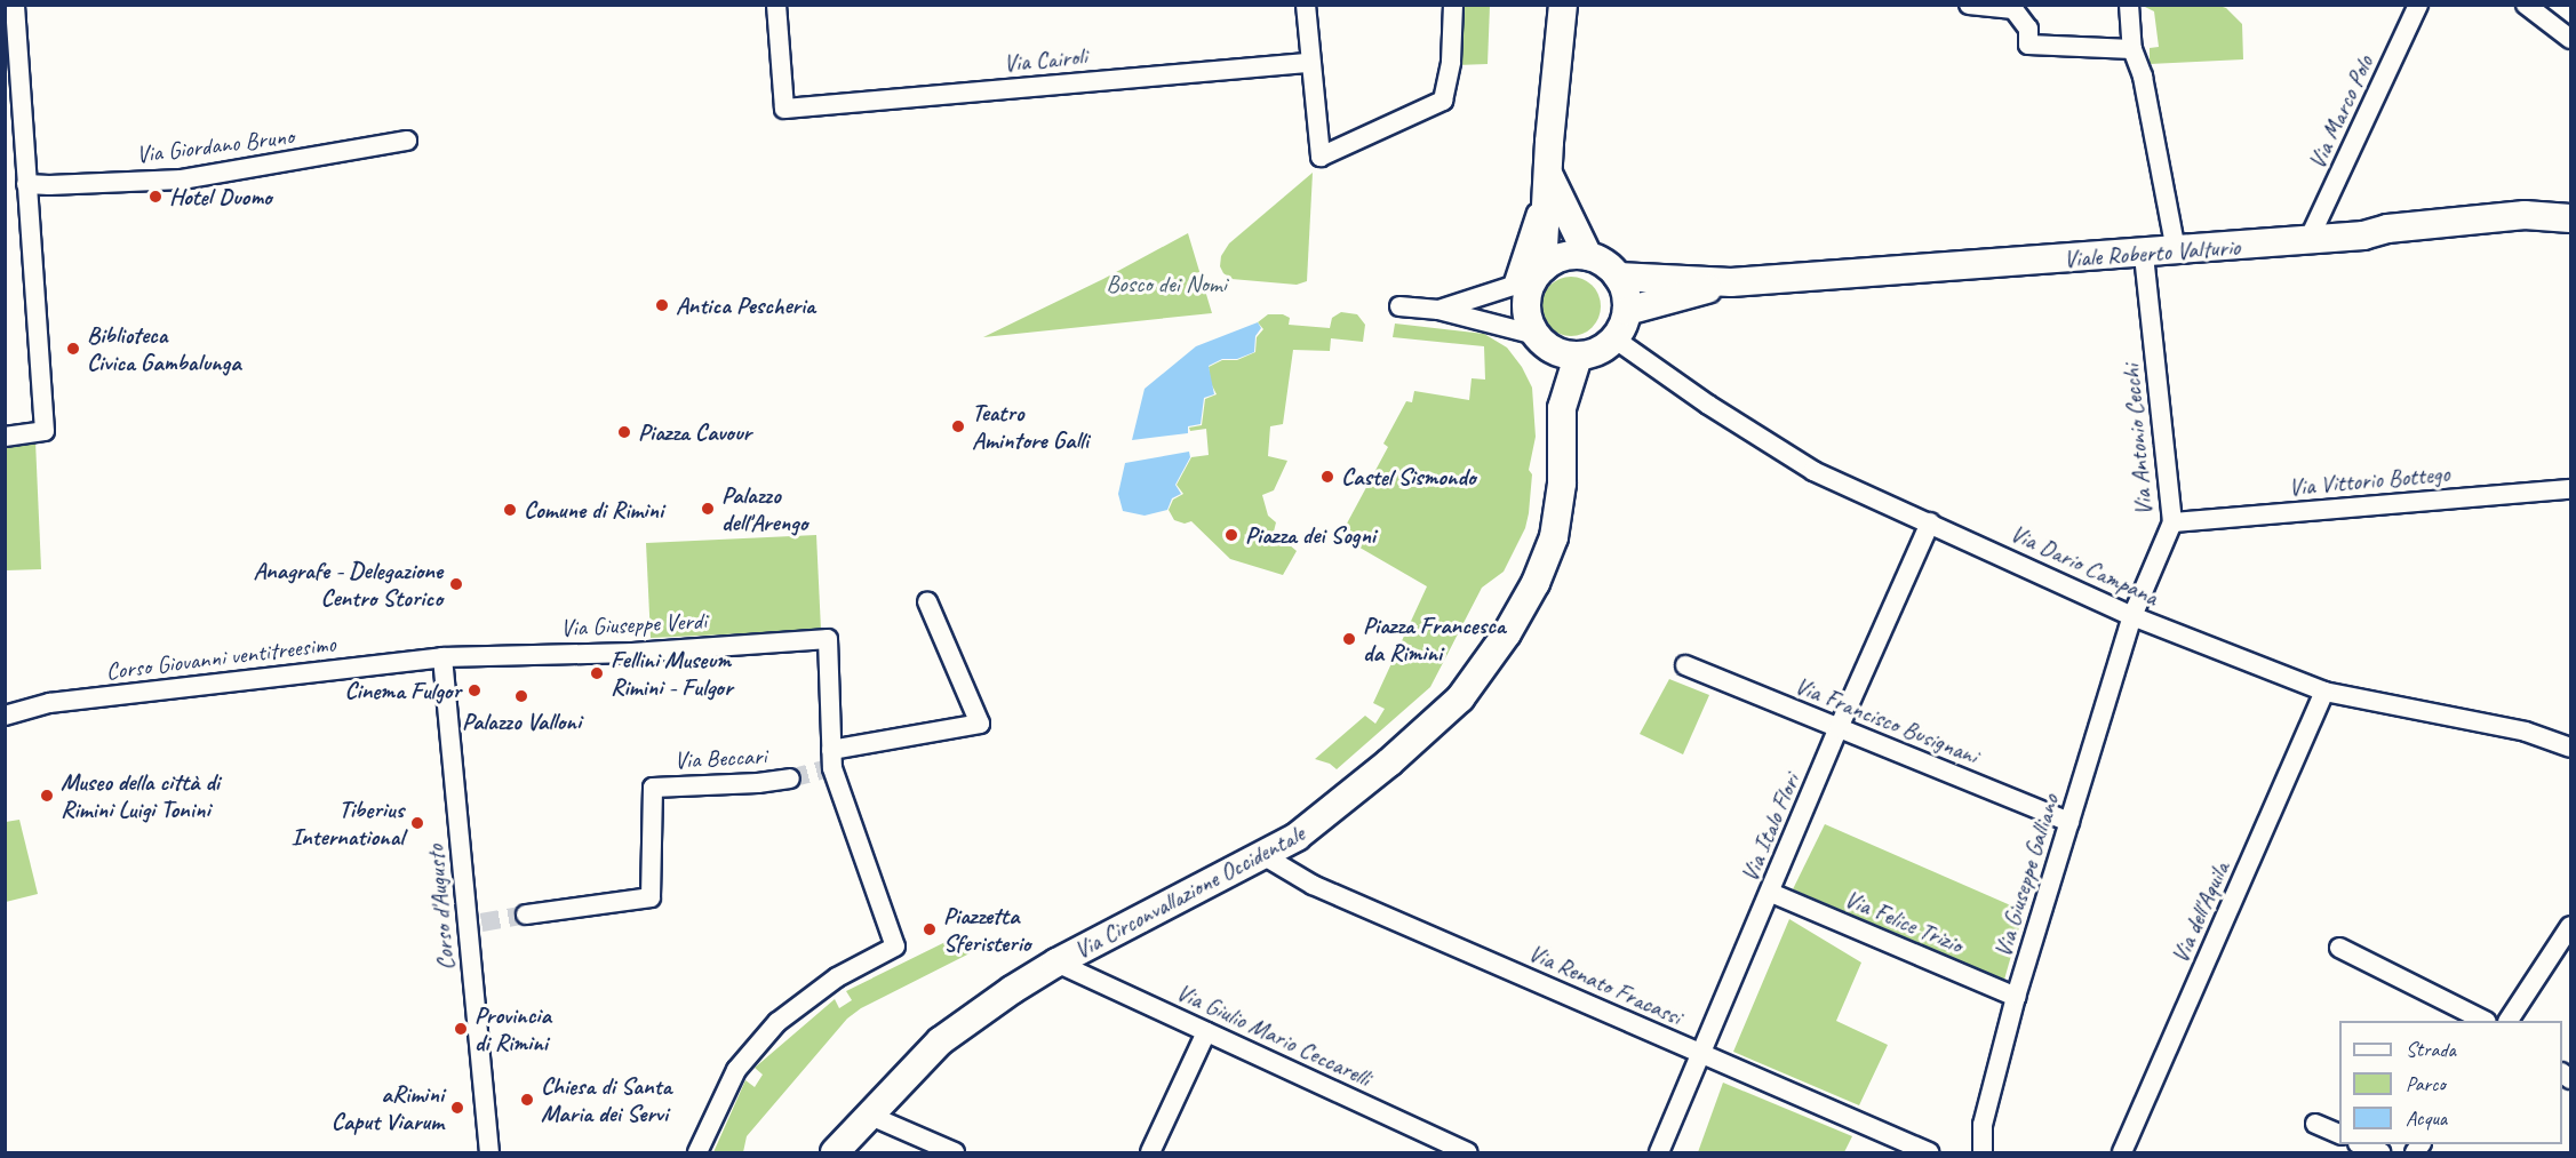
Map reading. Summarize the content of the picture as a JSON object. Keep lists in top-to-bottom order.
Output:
{
  "streets": {
    "street": [
      "Via Cairoli",
      "Via Marco Polo",
      "Via Giordano Bruno",
      "Viale Roberto Valturio",
      "Via Antonio Cecchi",
      "Via Vittorio Bottego",
      "Via Dario Campana",
      "Via Giuseppe Verdi",
      "Corso Giovanni ventitreesimo",
      "Via Francisco Busignani",
      "Via Beccari",
      "Via Italo Flori",
      "Via Giuseppe Galliano",
      "Via Circonvallazione Occidentale",
      "Corso d'Augusto",
      "Via dell'Aquila",
      "Via Felice Trizio",
      "Via Renato Fracassi",
      "Via Giulio Mario Ceccarelli"
    ]
  },
  "crossings": [
    ["Via Marco Polo", "Viale Roberto Valturio"],
    ["Viale Roberto Valturio", "Via Antonio Cecchi"],
    ["Viale Roberto Valturio", "Via Dario Campana"],
    ["Viale Roberto Valturio", "Via Circonvallazione Occidentale"],
    ["Via Antonio Cecchi", "Via Vittorio Bottego"],
    ["Via Antonio Cecchi", "Via Dario Campana"],
    ["Via Antonio Cecchi", "Via Giuseppe Galliano"],
    ["Via Dario Campana", "Via Italo Flori"],
    ["Via Dario Campana", "Via Giuseppe Galliano"],
    ["Via Dario Campana", "Via Circonvallazione Occidentale"],
    ["Via Dario Campana", "Via dell'Aquila"],
    ["Via Giuseppe Verdi", "Corso Giovanni ventitreesimo"],
    ["Via Giuseppe Verdi", "Corso d'Augusto"],
    ["Corso Giovanni ventitreesimo", "Corso d'Augusto"],
    ["Via Francisco Busignani", "Via Italo Flori"],
    ["Via Francisco Busignani", "Via Giuseppe Galliano"],
    ["Via Italo Flori", "Via Felice Trizio"],
    ["Via Italo Flori", "Via Renato Fracassi"],
    ["Via Giuseppe Galliano", "Via Felice Trizio"],
    ["Via Circonvallazione Occidentale", "Via Renato Fracassi"],
    ["Via Circonvallazione Occidentale", "Via Giulio Mario Ceccarelli"]
  ],
  "parks": ["Bosco dei Nomi"],
  "places": [
    "Hotel Duomo",
    "Antica Pescheria",
    "Biblioteca Civica Gambalunga",
    "Teatro Amintore Galli",
    "Piazza Cavour",
    "Castel Sismondo",
    "Palazzo dell'Arengo",
    "Comune di Rimini",
    "Piazza dei Sogni",
    "Anagrafe - Delegazione Centro Storico",
    "Piazza Francesca da Rimini",
    "Fellini Museum Rimini - Fulgor",
    "Cinema Fulgor",
    "Palazzo Valloni",
    "Museo della città di Rimini Luigi Tonini",
    "Tiberius International",
    "Piazzetta Sferisterio",
    "Provincia di Rimini",
    "Chiesa di Santa Maria dei Servi",
    "aRimini Caput Viarum"
  ],
  "legend": ["Strada", "Parco", "Acqua"]
}
